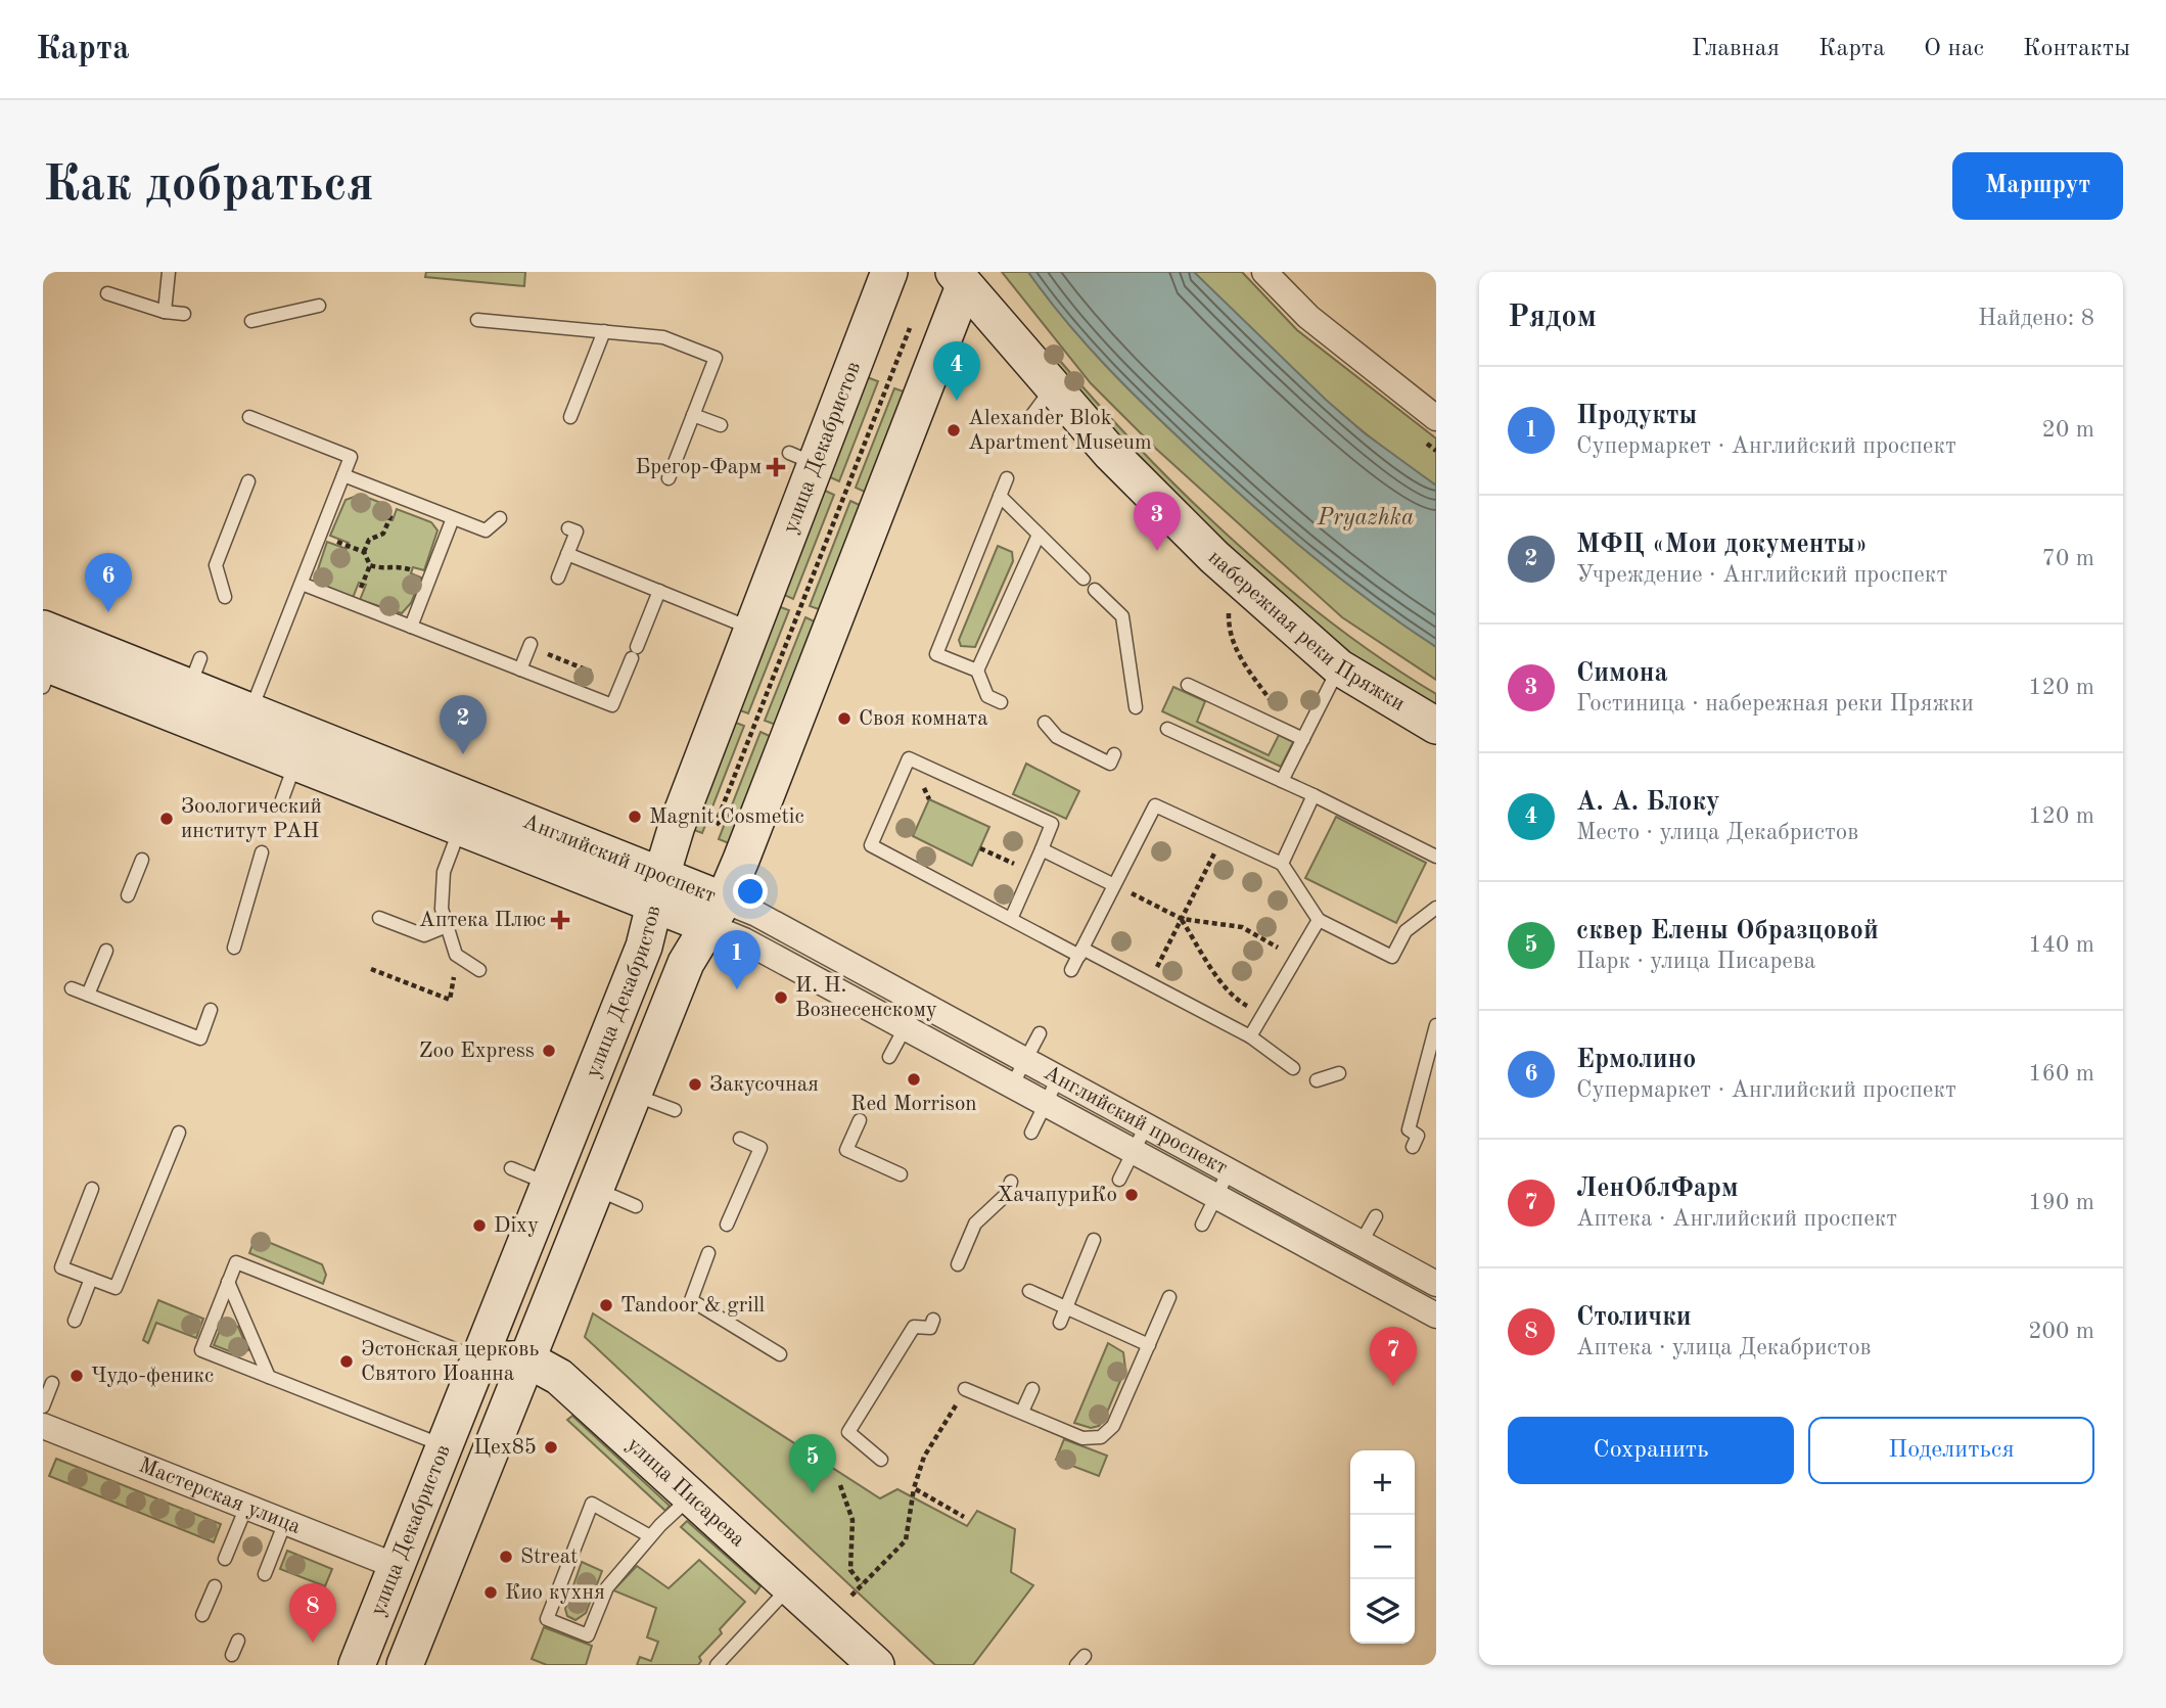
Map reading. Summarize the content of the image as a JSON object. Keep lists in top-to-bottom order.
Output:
{
  "streets": {
    "main road": [
      "улица Декабристов",
      "набережная реки Пряжки",
      "Английский проспект",
      "улица Писарева"
    ],
    "street": ["Мастерская улица"]
  },
  "crossings": [
    ["улица Декабристов", "набережная реки Пряжки"],
    ["улица Декабристов", "Английский проспект"],
    ["улица Декабристов", "улица Писарева"],
    ["улица Декабристов", "Мастерская улица"]
  ],
  "water": ["Pryazhka"],
  "places": {
    "other": [
      "Alexander Blok Apartment Museum",
      "Своя комната",
      "Magnit Cosmetic",
      "Зоологический институт РАН",
      "И. Н. Вознесенскому",
      "Zoo Express",
      "Red Morrison",
      "Закусочная",
      "ХачапуриКо",
      "Dixy",
      "Tandoor & grill",
      "Эстонская церковь Святого Иоанна",
      "Чудо-феникс",
      "Цех85",
      "Streat",
      "Кио кухня"
    ],
    "health": ["Брегор-Фарм", "Аптека Плюс"]
  },
  "page": {
    "header": "Карта",
    "nav": [
      "Главная",
      "Карта",
      "О нас",
      "Контакты"
    ],
    "buttons": [
      "Маршрут",
      ["Сохранить", "Поделиться"]
    ],
    "title": "Как добраться",
    "heading": ["Рядом", "Найдено: 8"],
    "pins": [
      "4",
      "3",
      "6",
      "2",
      "1",
      "7",
      "5",
      "8"
    ],
    "list": [
      {
        "mark": "1",
        "name": "Продукты",
        "note": "Супермаркет · Английский проспект",
        "value": "20 m"
      },
      {
        "mark": "2",
        "name": "МФЦ «Мои документы»",
        "note": "Учреждение · Английский проспект",
        "value": "70 m"
      },
      {
        "mark": "3",
        "name": "Симона",
        "note": "Гостиница · набережная реки Пряжки",
        "value": "120 m"
      },
      {
        "mark": "4",
        "name": "А. А. Блоку",
        "note": "Место · улица Декабристов",
        "value": "120 m"
      },
      {
        "mark": "5",
        "name": "сквер Елены Образцовой",
        "note": "Парк · улица Писарева",
        "value": "140 m"
      },
      {
        "mark": "6",
        "name": "Ермолино",
        "note": "Супермаркет · Английский проспект",
        "value": "160 m"
      },
      {
        "mark": "7",
        "name": "ЛенОблФарм",
        "note": "Аптека · Английский проспект",
        "value": "190 m"
      },
      {
        "mark": "8",
        "name": "Столички",
        "note": "Аптека · улица Декабристов",
        "value": "200 m"
      }
    ],
    "map_buttons": ["+", "−"]
  }
}
